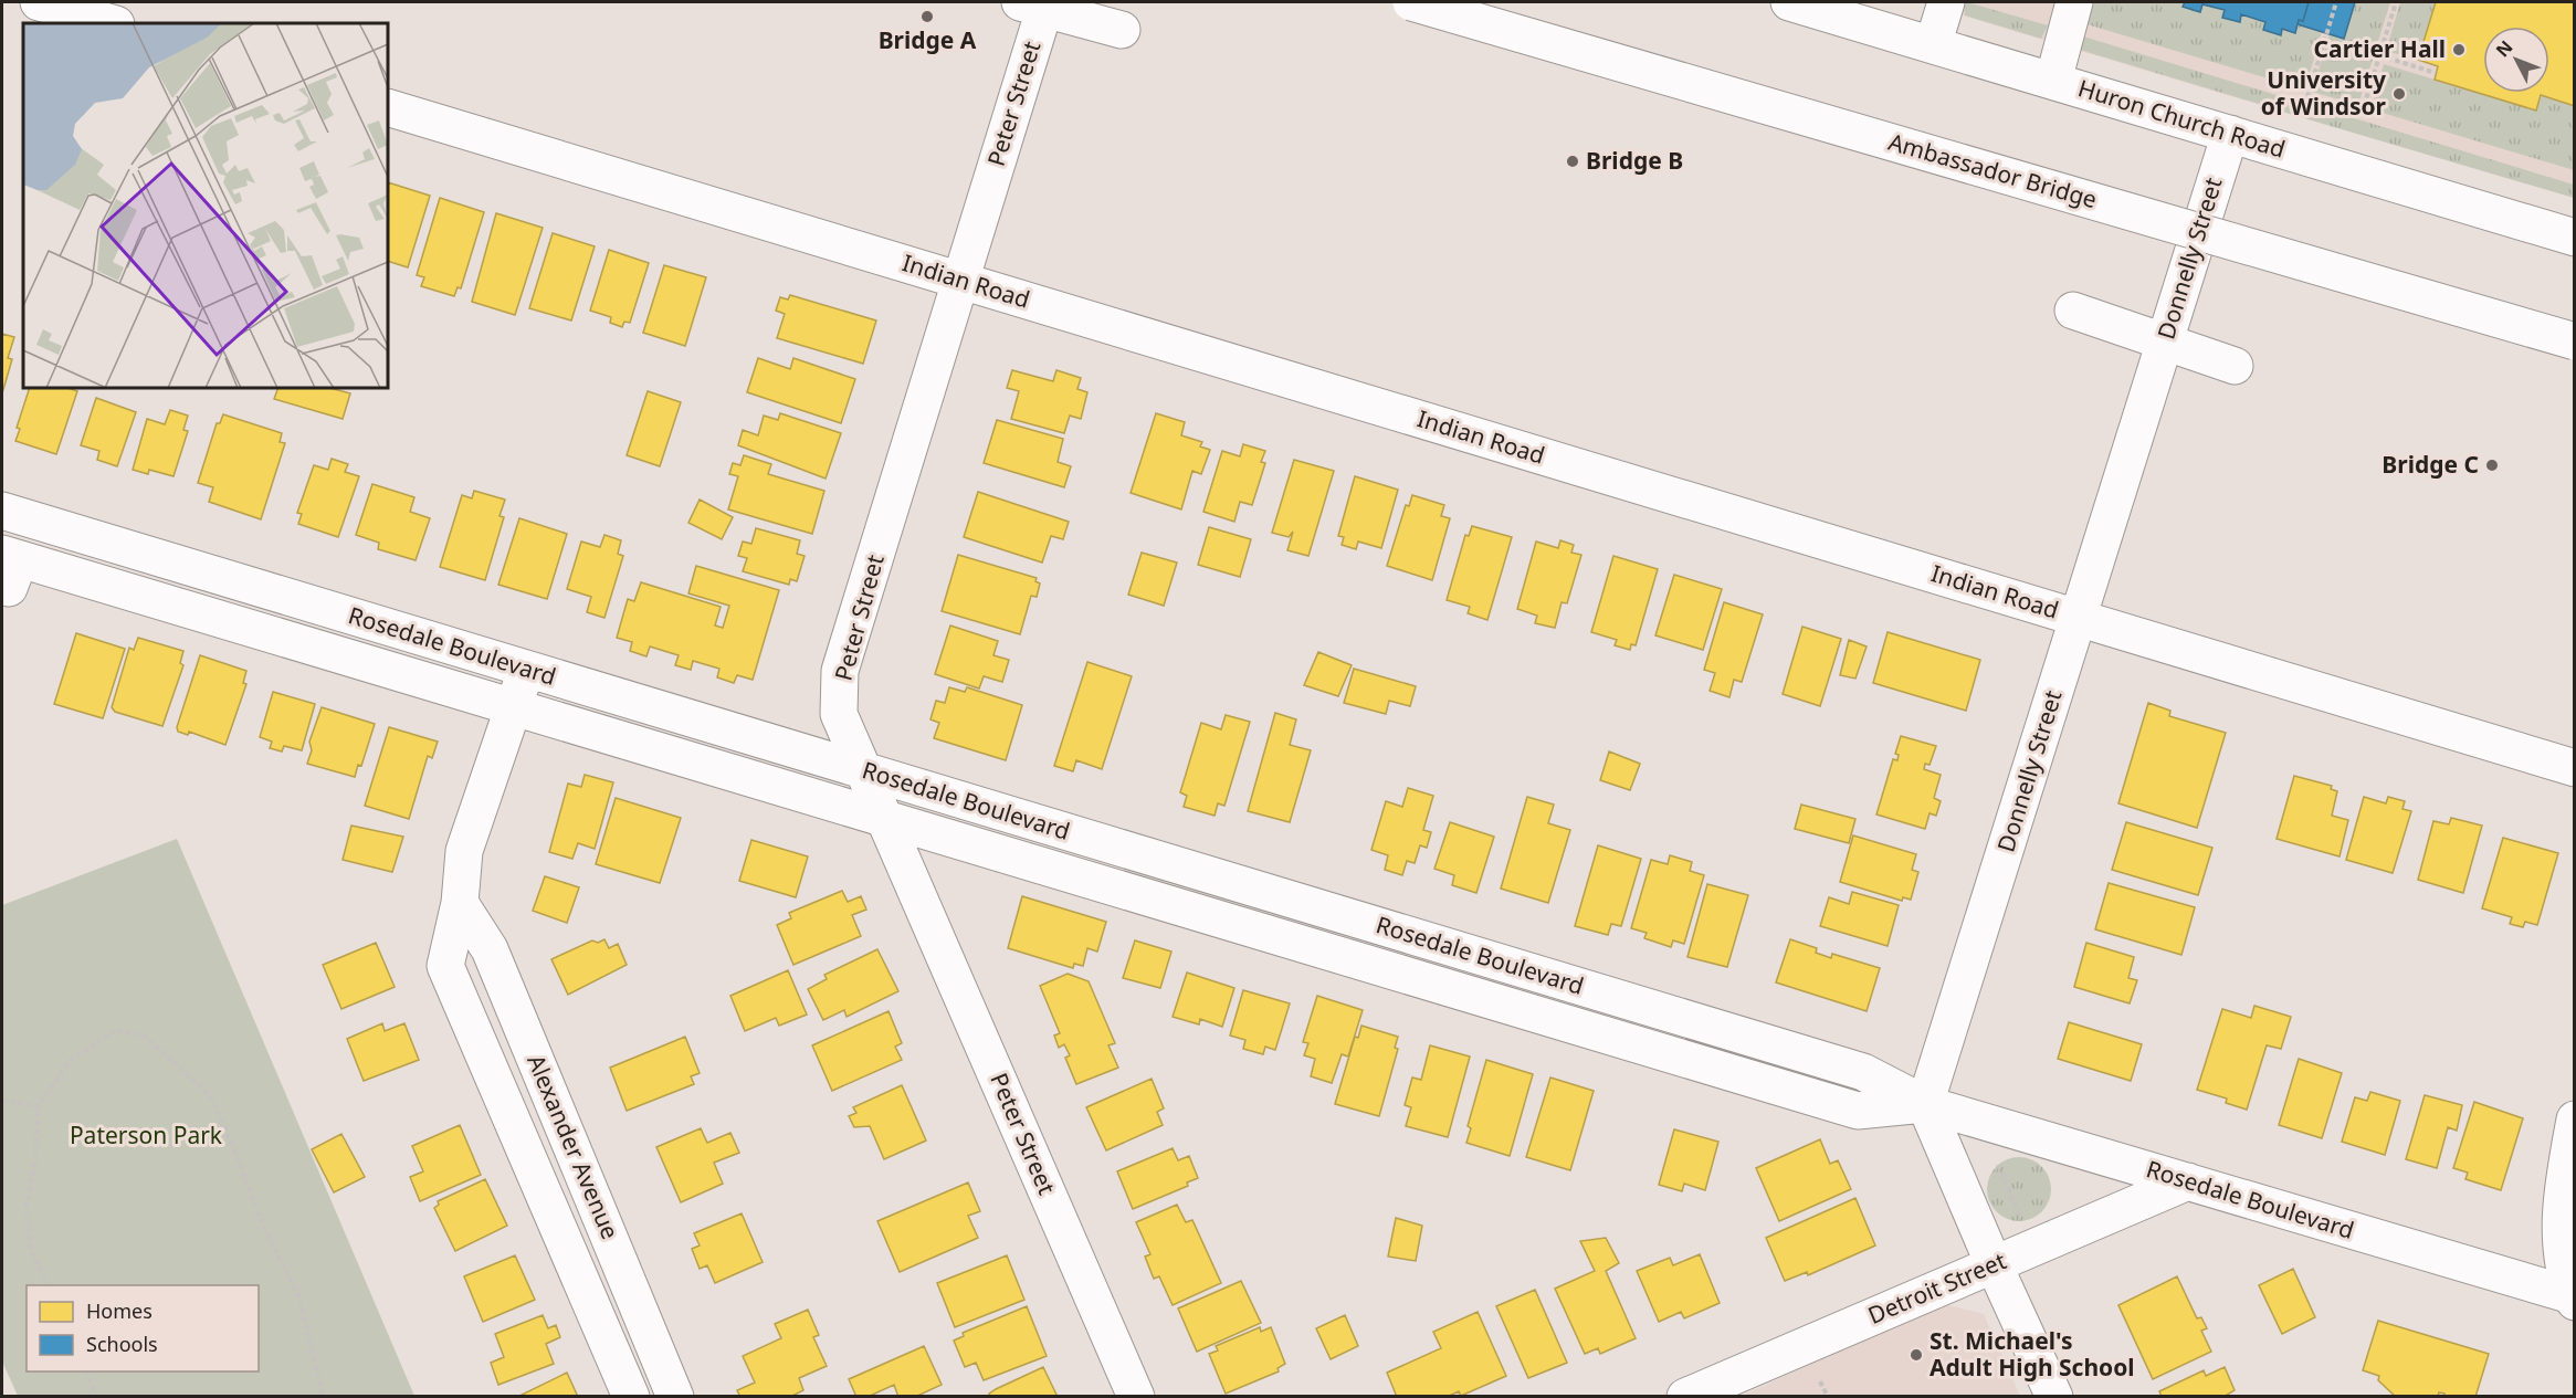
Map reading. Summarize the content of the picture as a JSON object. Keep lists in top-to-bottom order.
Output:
{
  "streets": {
    "main road": [
      "Peter Street",
      "Huron Church Road",
      "Ambassador Bridge",
      "Donnelly Street",
      "Indian Road",
      "Rosedale Boulevard",
      "Alexander Avenue",
      "Detroit Street"
    ]
  },
  "crossings": [
    ["Peter Street", "Indian Road"],
    ["Peter Street", "Rosedale Boulevard"],
    ["Huron Church Road", "Donnelly Street"],
    ["Donnelly Street", "Indian Road"],
    ["Donnelly Street", "Rosedale Boulevard"],
    ["Rosedale Boulevard", "Alexander Avenue"],
    ["Rosedale Boulevard", "Detroit Street"]
  ],
  "parks": ["Paterson Park"],
  "places": [
    "Bridge A",
    "Cartier Hall",
    "University of Windsor",
    "Bridge B",
    "Bridge C",
    "St. Michael's Adult High School"
  ],
  "legend": ["Homes", "Schools"],
  "north": "top left"
}
